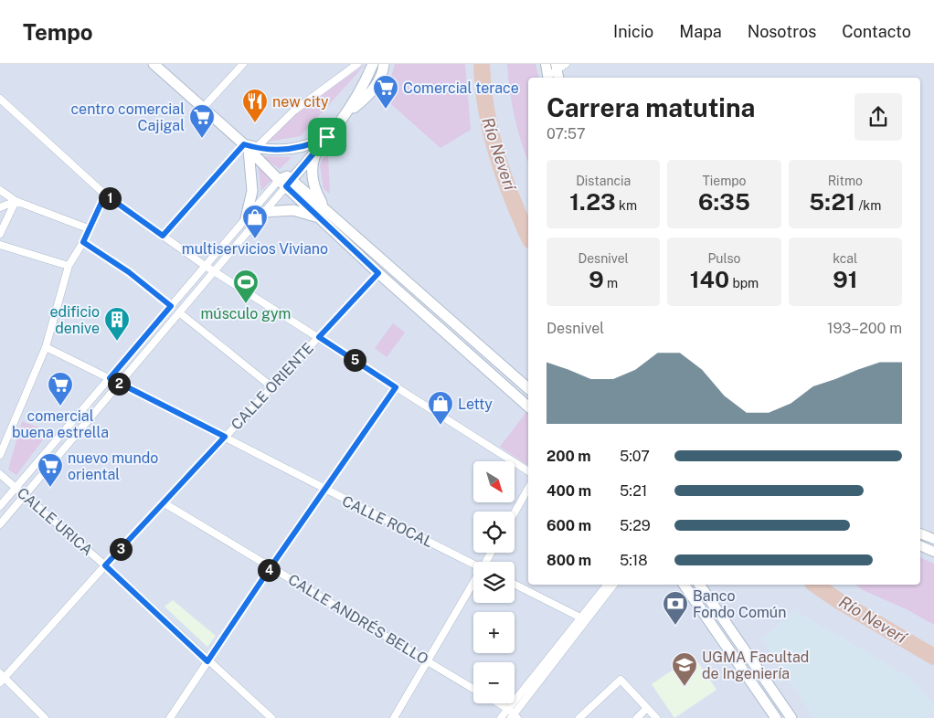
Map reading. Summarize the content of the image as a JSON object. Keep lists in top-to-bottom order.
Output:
{
  "streets": {
    "street": [
      "CALLE ORIENTE",
      "CALLE URICA",
      "CALLE ROCAL",
      "CALLE ANDRÉS BELLO"
    ]
  },
  "crossings": [
    ["CALLE ORIENTE", "CALLE URICA"],
    ["CALLE ORIENTE", "CALLE ROCAL"],
    ["CALLE ORIENTE", "CALLE ANDRÉS BELLO"]
  ],
  "water": ["Río Neverí"],
  "places": {
    "supermarket": [
      "Comercial terace",
      "centro comercial Cajigal",
      "comercial buena estrella",
      "nuevo mundo oriental"
    ],
    "restaurant": ["new city"],
    "shop": ["multiservicios Viviano", "Letty"],
    "sports": ["músculo gym"],
    "building": ["edificio denive"],
    "bank": ["Banco Fondo Común"],
    "school or university": ["UGMA Facultad de Ingeniería"]
  },
  "north": "bottom right",
  "page": {
    "header": "Tempo",
    "nav": [
      "Inicio",
      "Mapa",
      "Nosotros",
      "Contacto"
    ],
    "heading": ["Carrera matutina", "07:57"],
    "stats": [
      ["Distancia", "1.23 km"],
      ["Tiempo", "6:35"],
      ["Ritmo", "5:21 /km"],
      ["Desnivel", "9 m"],
      ["Pulso", "140 bpm"],
      ["kcal", "91"]
    ],
    "pins": [
      "1",
      "5",
      "2",
      "3",
      "4"
    ],
    "chart": ["Desnivel", "193–200 m"],
    "list": [
      {
        "name": "200 m",
        "note": "5:07"
      },
      {
        "name": "400 m",
        "note": "5:21"
      },
      {
        "name": "600 m",
        "note": "5:29"
      },
      {
        "name": "800 m",
        "note": "5:18"
      }
    ],
    "map_buttons": ["+", "−"]
  }
}
